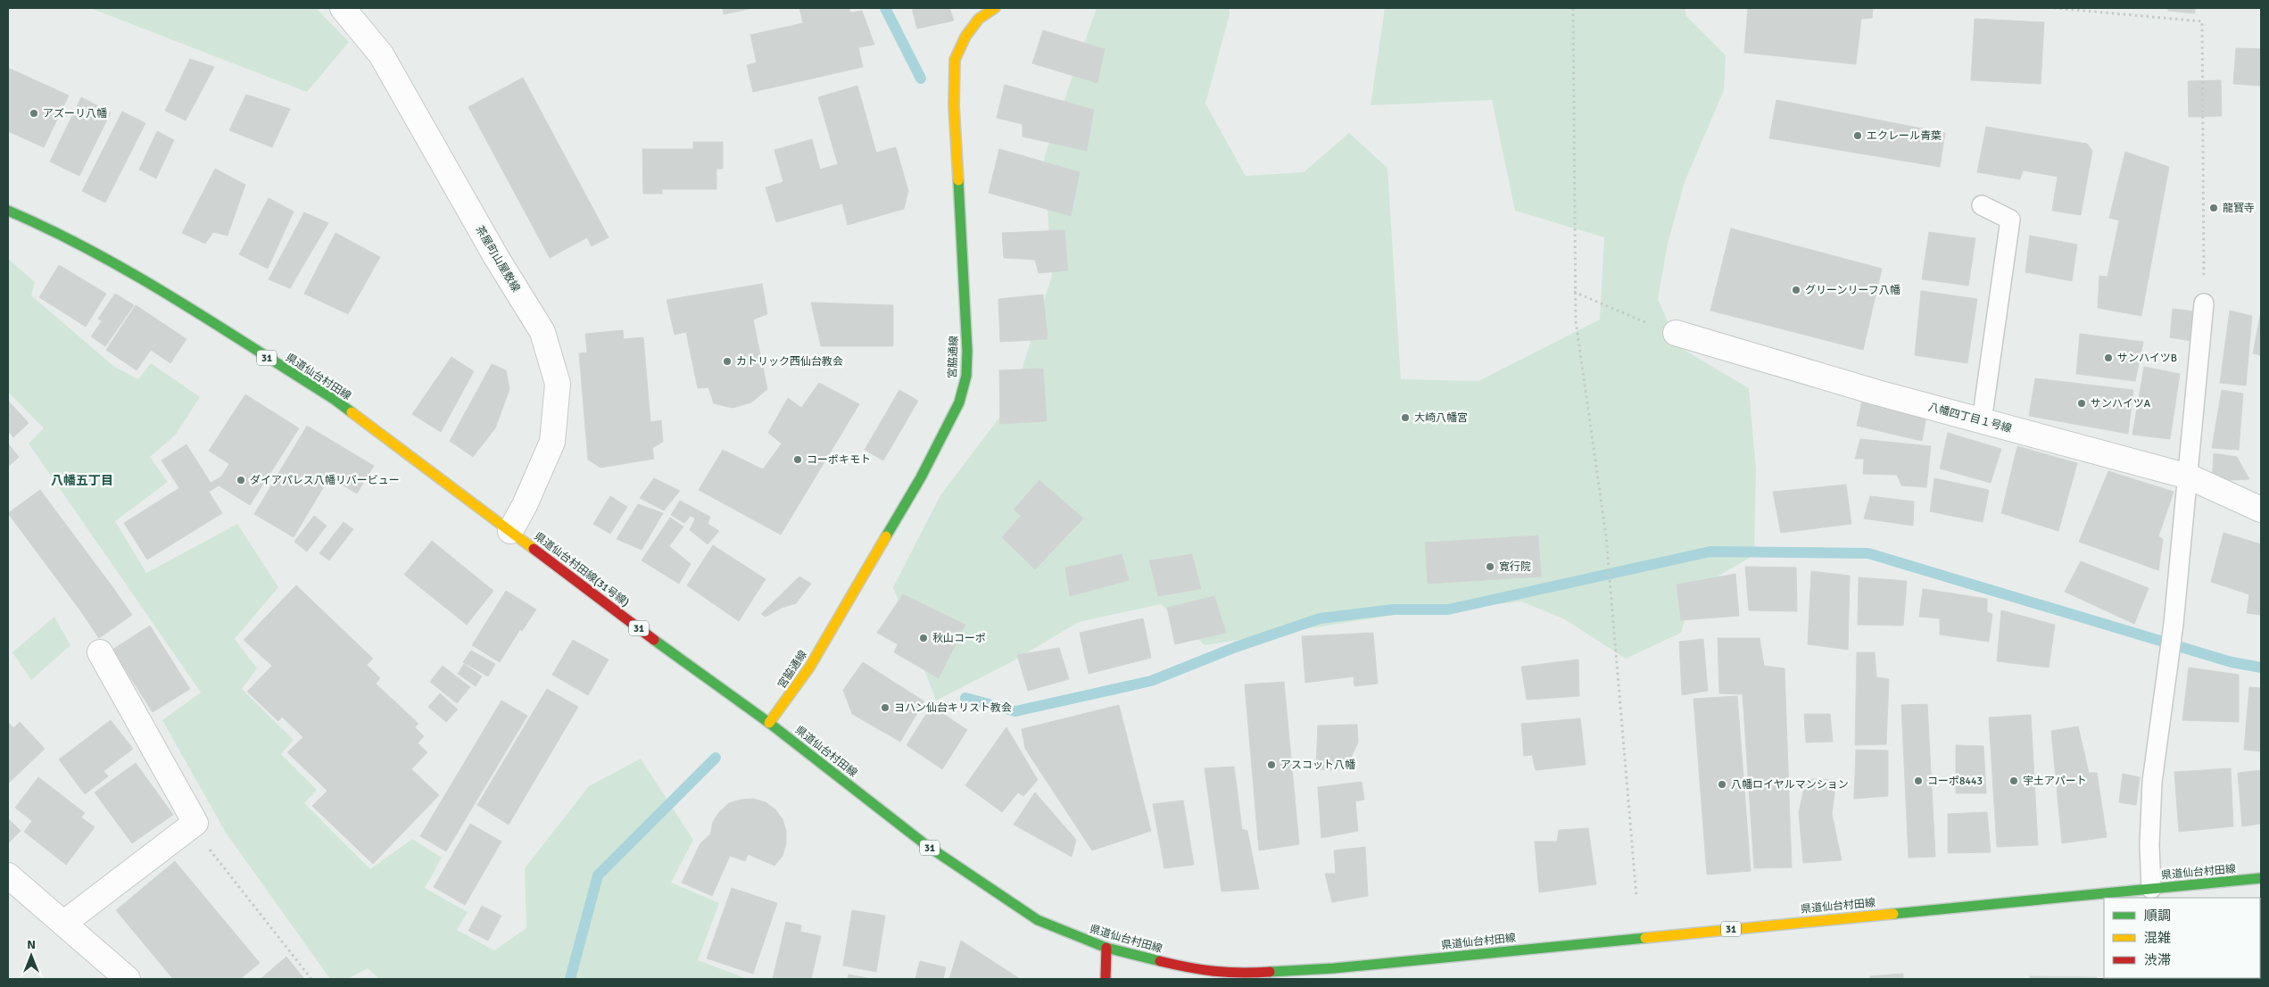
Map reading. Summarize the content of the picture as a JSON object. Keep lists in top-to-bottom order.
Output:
{
  "streets": {
    "main road": [
      "宮脇通線",
      "31",
      "県道仙台村田線",
      "県道仙台村田線(31号線)"
    ],
    "street": ["茶屋町山屋敷線", "八幡四丁目１号線"]
  },
  "crossings": [
    ["茶屋町山屋敷線", "県道仙台村田線"],
    ["茶屋町山屋敷線", "県道仙台村田線(31号線)"],
    ["宮脇通線", "県道仙台村田線"],
    ["宮脇通線", "県道仙台村田線(31号線)"],
    ["県道仙台村田線", "県道仙台村田線(31号線)"]
  ],
  "districts": ["八幡五丁目"],
  "places": [
    "アズーリ八幡",
    "エクレール青葉",
    "龍寳寺",
    "グリーンリーフ八幡",
    "サンハイツB",
    "カトリック西仙台教会",
    "サンハイツA",
    "大崎八幡宮",
    "コーポキモト",
    "ダイアパレス八幡リバービュー",
    "寛行院",
    "秋山コーポ",
    "ヨハン仙台キリスト教会",
    "アスコット八幡",
    "コーポ8443",
    "宇土アパート",
    "八幡ロイヤルマンション"
  ],
  "legend": ["順調", "混雑", "渋滞"],
  "north": "top"
}
